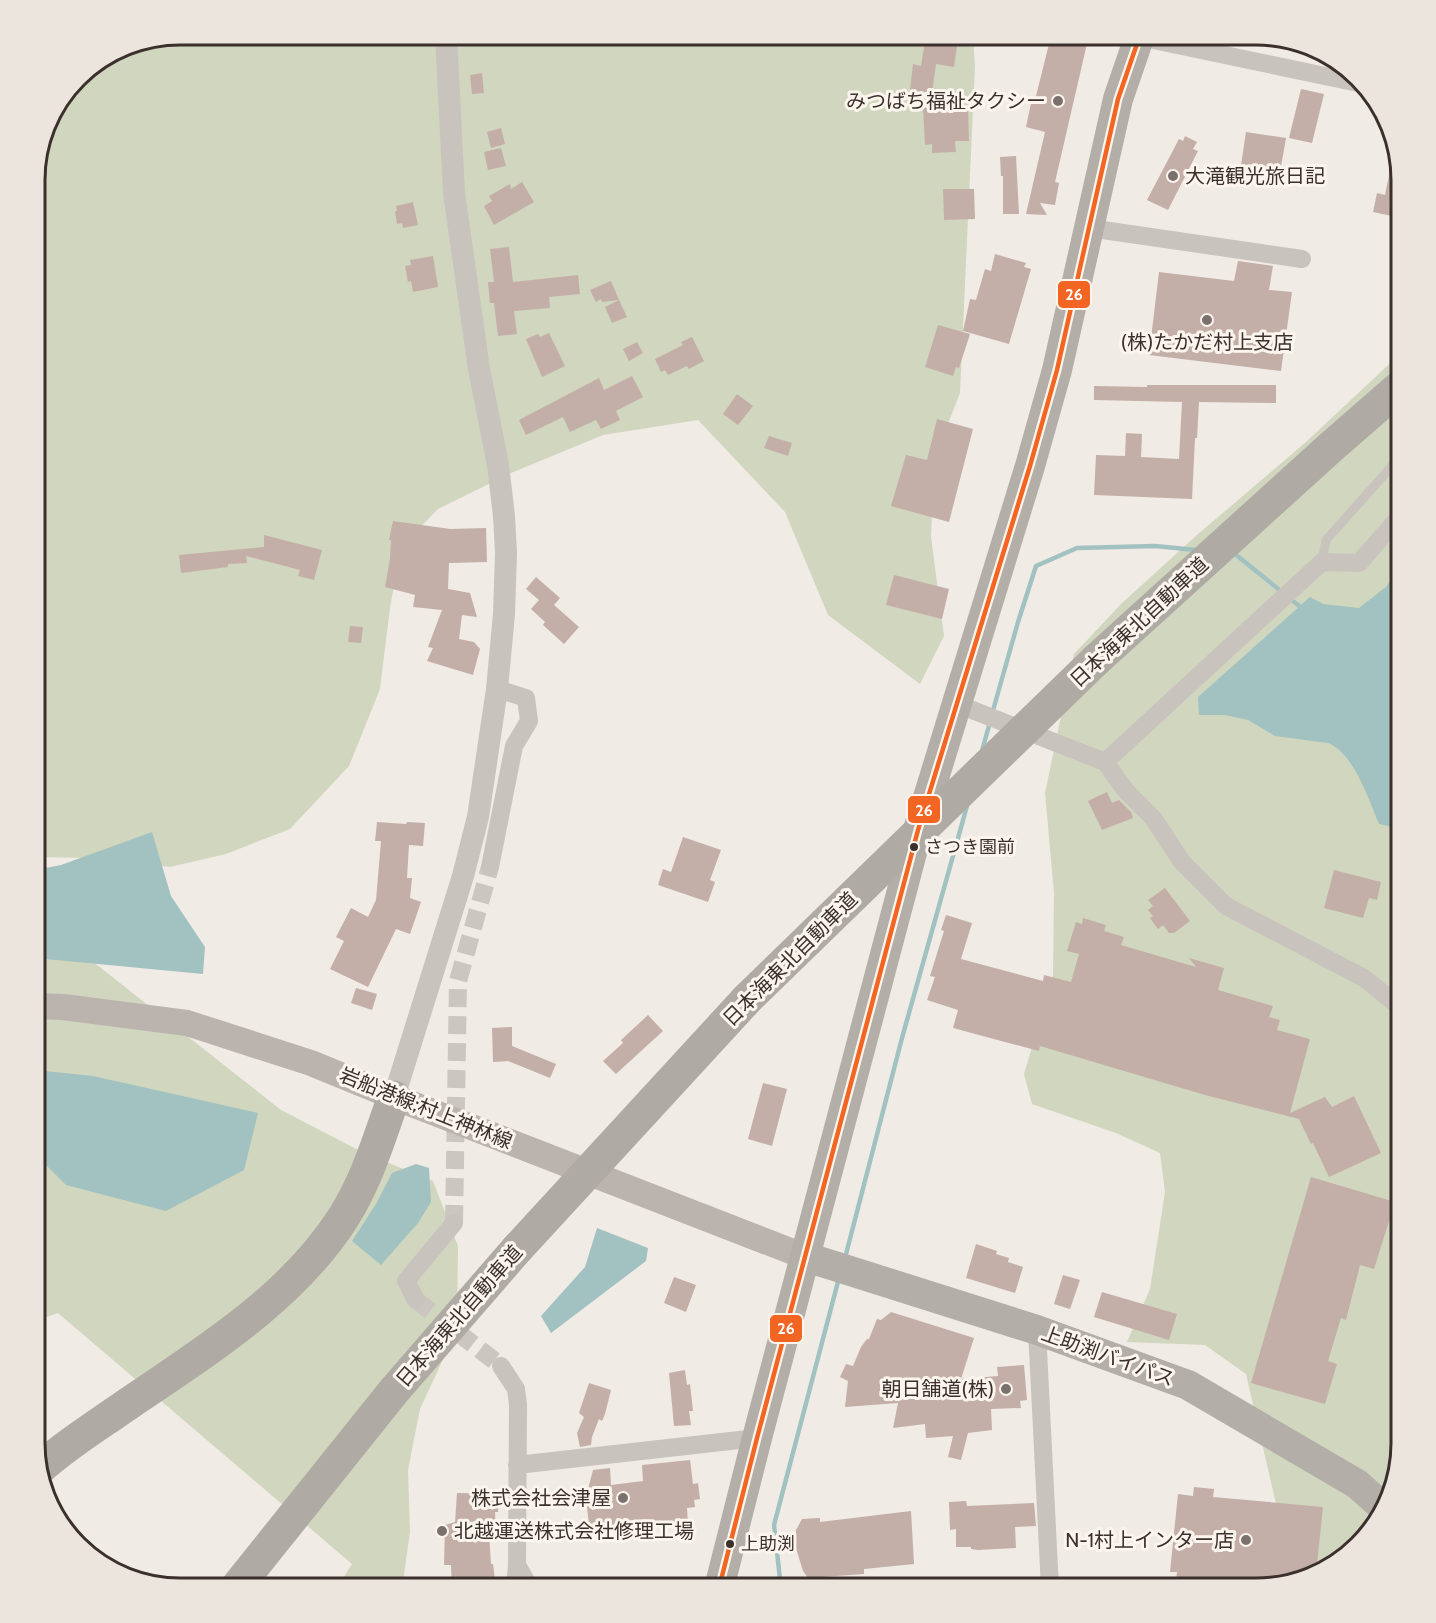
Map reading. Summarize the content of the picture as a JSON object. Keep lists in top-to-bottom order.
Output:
{
  "streets": {
    "highway": ["日本海東北自動車道", "上助渕バイパス"],
    "main road": ["岩船港線;村上神林線"]
  },
  "crossings": [
    ["岩船港線;村上神林線", "上助渕バイパス"]
  ],
  "places": [
    "みつばち福祉タクシー",
    "大滝観光旅日記",
    "(株)たかだ村上支店",
    "さつき園前",
    "朝日舗道(株)",
    "株式会社会津屋",
    "北越運送株式会社修理工場",
    "N-1村上インター店",
    "上助渕"
  ],
  "lines": ["transit line 26"]
}
